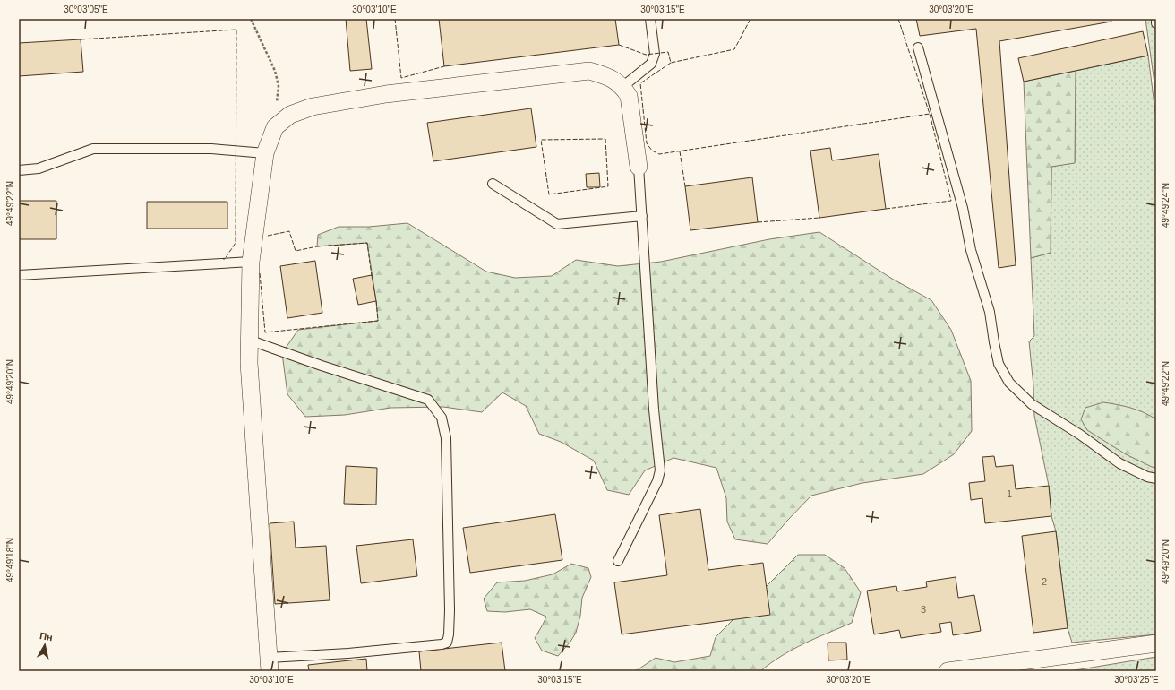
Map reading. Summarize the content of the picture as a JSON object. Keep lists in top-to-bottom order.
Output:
{
  "house_numbers": ["1", "2", "3"],
  "north": "top",
  "coordinates": [
    "30°03'05\"E",
    "30°03'10\"E",
    "30°03'15\"E",
    "30°03'20\"E",
    "49°49'22\"N",
    "49°49'24\"N",
    "49°49'20\"N",
    "49°49'18\"N",
    "30°03'25\"E"
  ]
}
